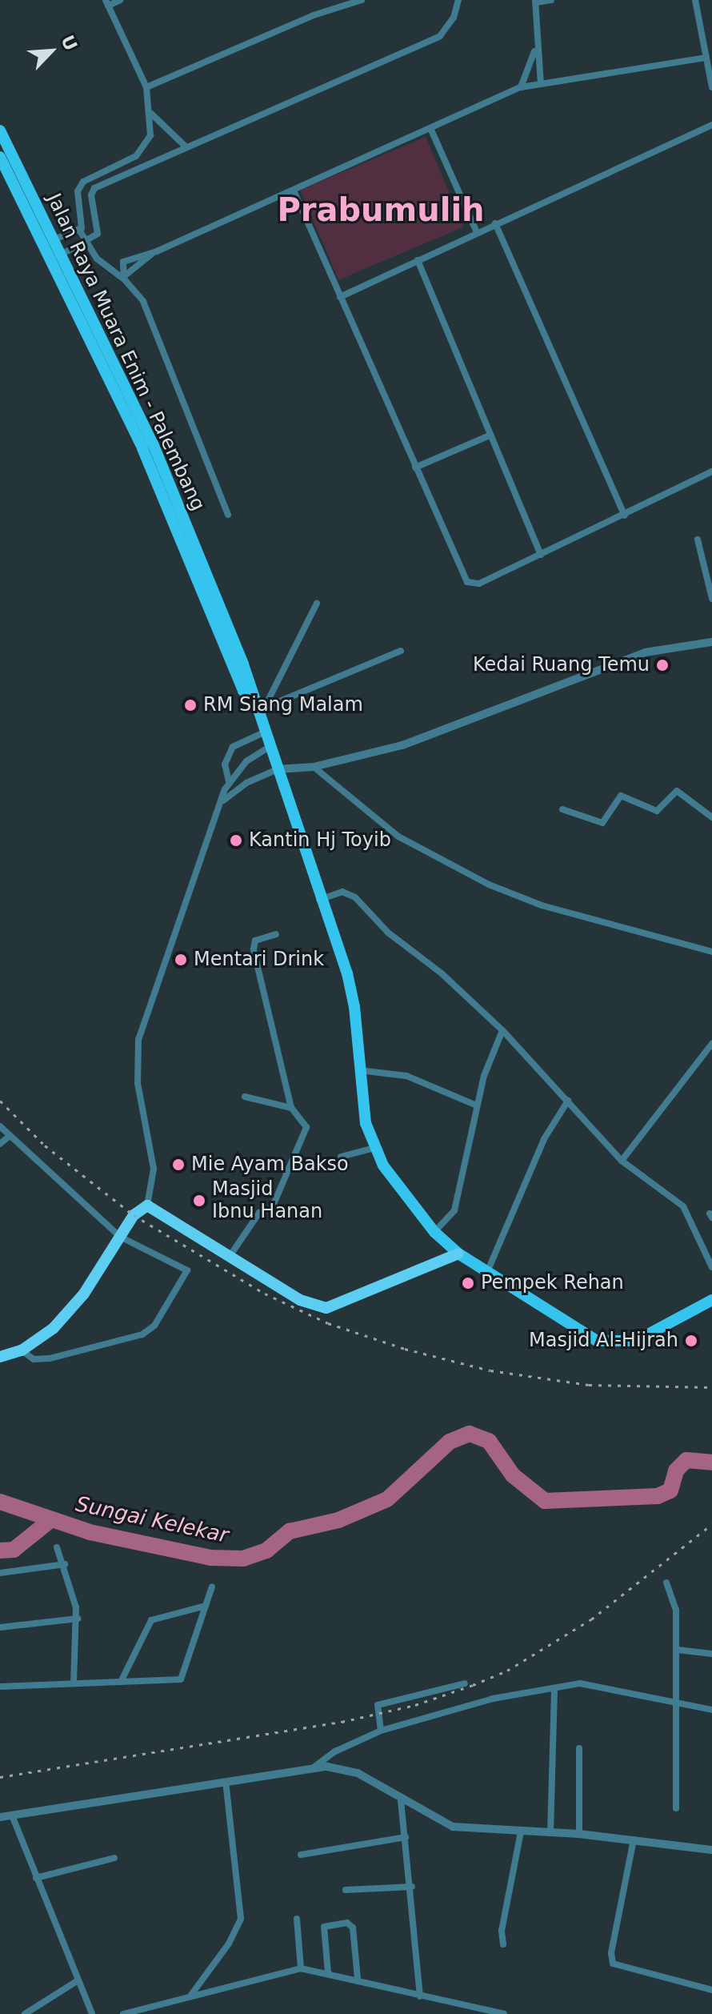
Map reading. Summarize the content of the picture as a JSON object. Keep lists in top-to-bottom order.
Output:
{
  "streets": {
    "main road": ["Jalan Raya Muara Enim - Palembang"]
  },
  "districts": ["Prabumulih"],
  "water": ["Sungai Kelekar"],
  "places": [
    "Kedai Ruang Temu",
    "RM Siang Malam",
    "Kantin Hj Toyib",
    "Mentari Drink",
    "Mie Ayam Bakso",
    "Masjid Ibnu Hanan",
    "Pempek Rehan",
    "Masjid Al-Hijrah"
  ],
  "north": "top right"
}
